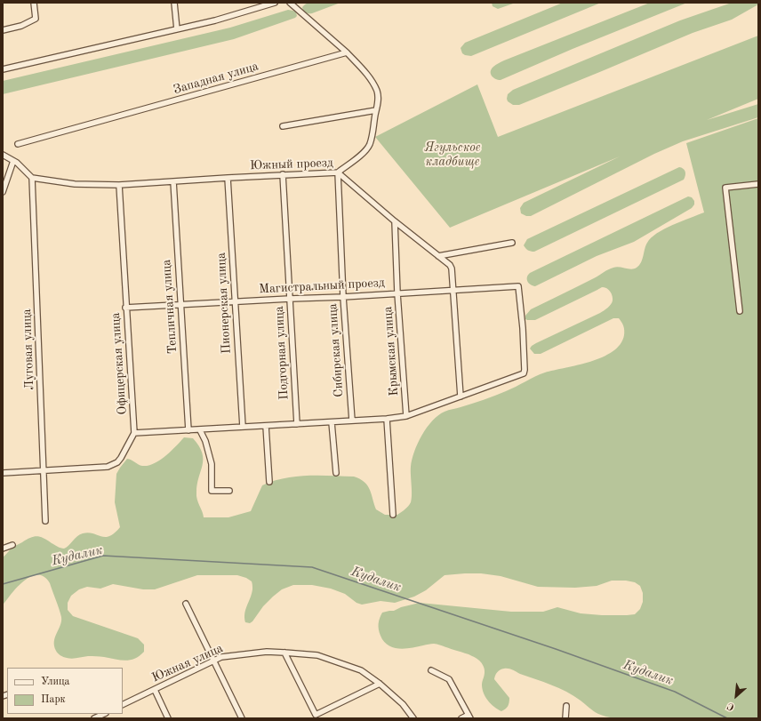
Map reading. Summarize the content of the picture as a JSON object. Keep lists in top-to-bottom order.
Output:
{
  "streets": {
    "street": [
      "Западная улица",
      "Южный проезд",
      "Магистральный проезд",
      "Пионерская улица",
      "Тепличная улица",
      "Луговая улица",
      "Сибирская улица",
      "Крымская улица",
      "Подгорная улица",
      "Офицерская улица",
      "Южная улица"
    ]
  },
  "crossings": [
    ["Южный проезд", "Магистральный проезд"],
    ["Южный проезд", "Пионерская улица"],
    ["Южный проезд", "Тепличная улица"],
    ["Южный проезд", "Луговая улица"],
    ["Южный проезд", "Сибирская улица"],
    ["Южный проезд", "Крымская улица"],
    ["Южный проезд", "Подгорная улица"],
    ["Южный проезд", "Офицерская улица"],
    ["Магистральный проезд", "Пионерская улица"],
    ["Магистральный проезд", "Тепличная улица"],
    ["Магистральный проезд", "Сибирская улица"],
    ["Магистральный проезд", "Крымская улица"],
    ["Магистральный проезд", "Подгорная улица"],
    ["Магистральный проезд", "Офицерская улица"]
  ],
  "water": ["Кудалик"],
  "parks": ["Ягульское кладбище"],
  "legend": ["Улица", "Парк"],
  "north": "bottom left"
}
